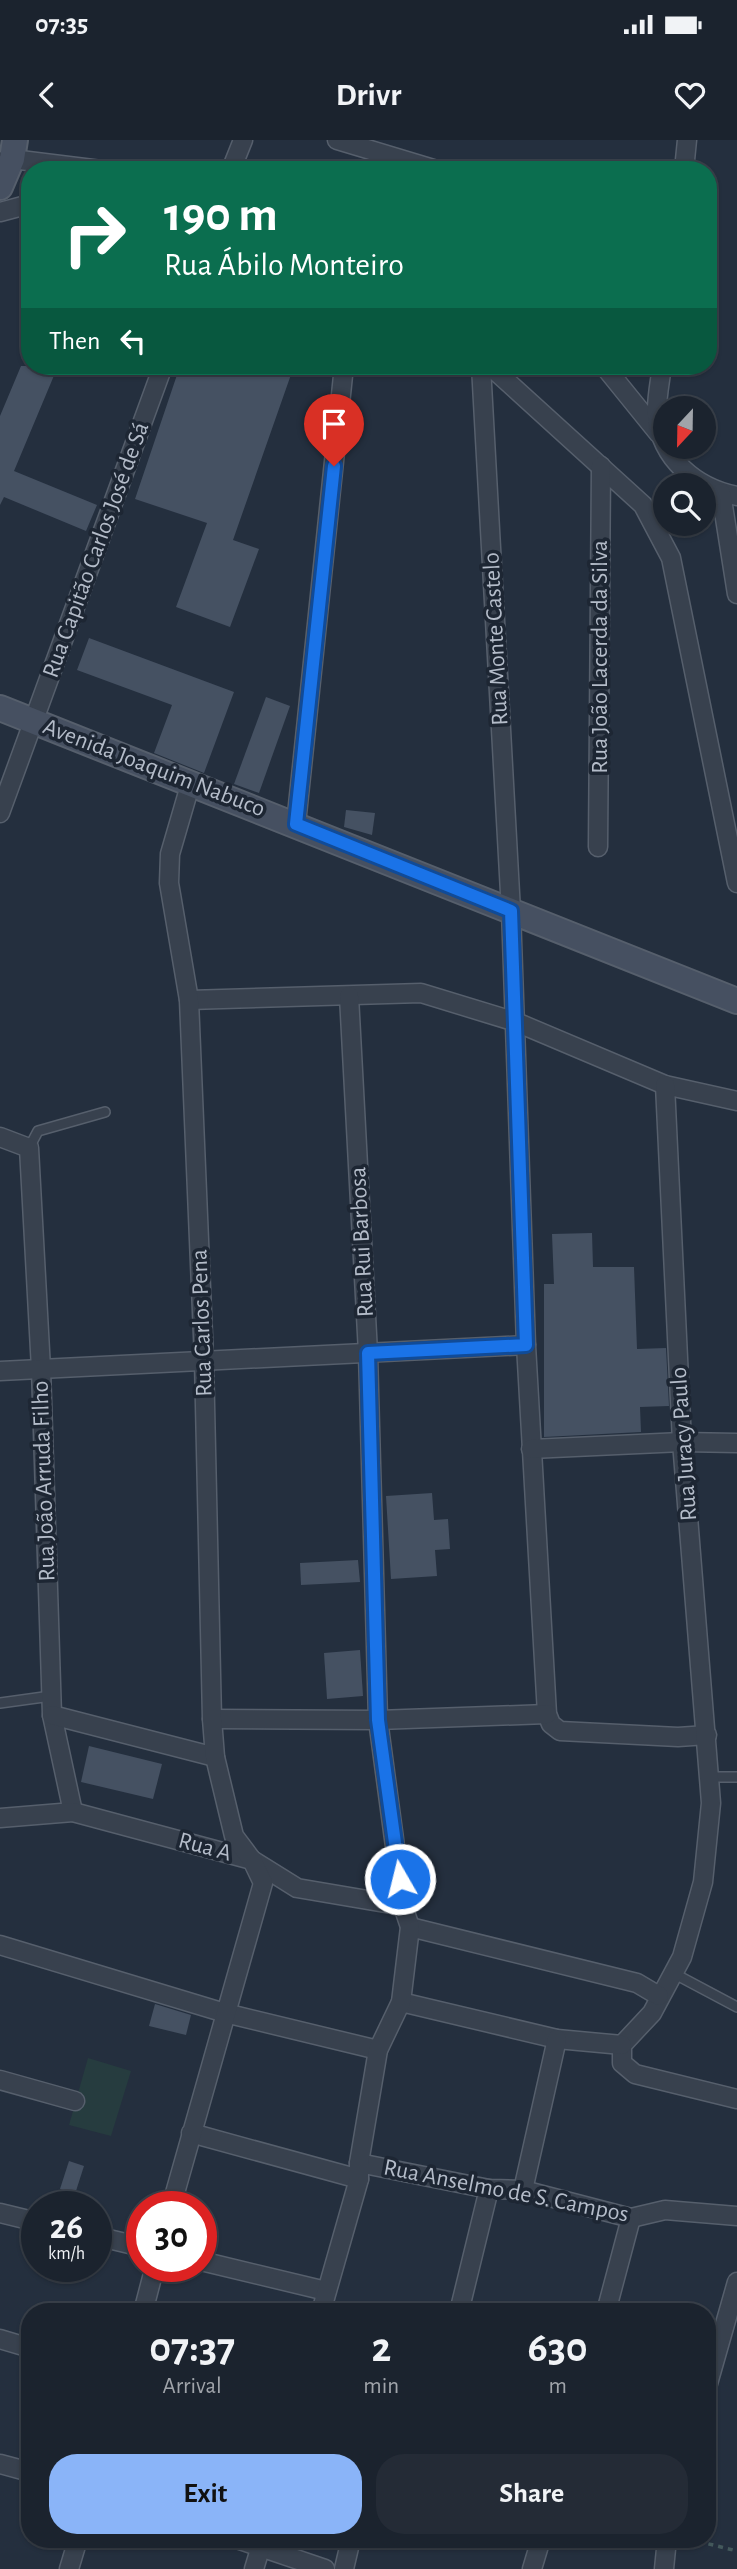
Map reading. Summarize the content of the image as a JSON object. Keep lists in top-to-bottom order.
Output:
{
  "streets": {
    "main road": ["Avenida Joaquim Nabuco"],
    "street": [
      "Rua Capitão Carlos José de Sá",
      "Rua Monte Castelo",
      "Rua João Lacerda da Silva",
      "Rua Rui Barbosa",
      "Rua Carlos Pena",
      "Rua Juracy Paulo",
      "Rua João Arruda Filho",
      "Rua A",
      "Rua Anselmo de S. Campos"
    ]
  },
  "crossings": [
    ["Rua Capitão Carlos José de Sá", "Avenida Joaquim Nabuco"],
    ["Rua Monte Castelo", "Avenida Joaquim Nabuco"],
    ["Avenida Joaquim Nabuco", "Rua Carlos Pena"],
    ["Rua Rui Barbosa", "Rua A"],
    ["Rua Carlos Pena", "Rua A"],
    ["Rua João Arruda Filho", "Rua A"]
  ],
  "north": "bottom",
  "page": {
    "status": "07:35",
    "header": "Drivr",
    "turn": ["190 m", "Rua Ábilo Monteiro"],
    "then": "Then",
    "speed": "26 km/h",
    "limit": "30",
    "eta": [
      "07:37",
      "Arrival",
      "2",
      "min",
      "630",
      "m"
    ],
    "buttons": ["Exit", "Share"]
  }
}
